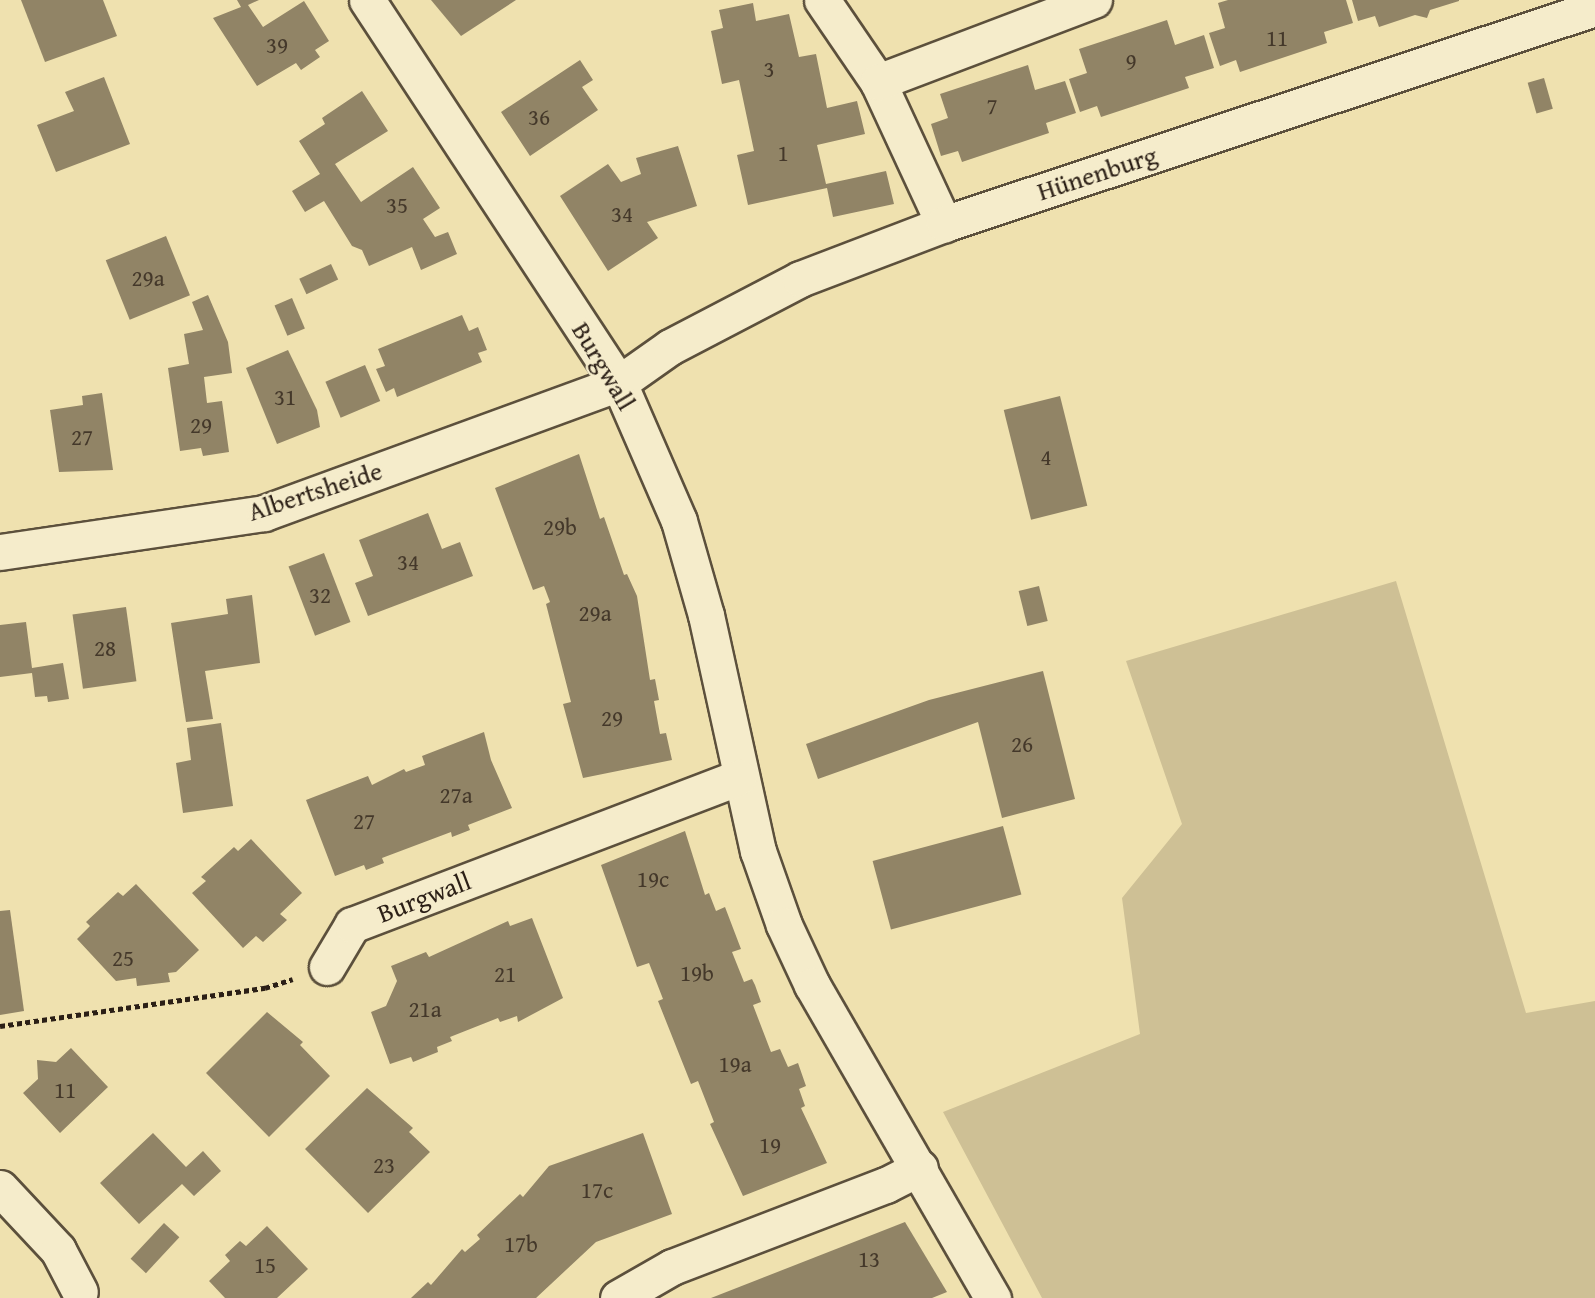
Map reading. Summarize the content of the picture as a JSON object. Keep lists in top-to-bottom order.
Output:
{
  "streets": {
    "street": ["Hünenburg", "Burgwall", "Albertsheide"]
  },
  "crossings": [
    ["Hünenburg", "Burgwall"],
    ["Hünenburg", "Albertsheide"],
    ["Burgwall", "Albertsheide"]
  ],
  "house_numbers": [
    "11",
    "39",
    "9",
    "3",
    "7",
    "36",
    "1",
    "35",
    "34",
    "29a",
    "31",
    "29",
    "27",
    "4",
    "29b",
    "34",
    "32",
    "29a",
    "28",
    "29",
    "26",
    "27a",
    "27",
    "19c",
    "25",
    "19b",
    "21",
    "21a",
    "19a",
    "11",
    "19",
    "23",
    "17c",
    "17b",
    "13",
    "15"
  ]
}
